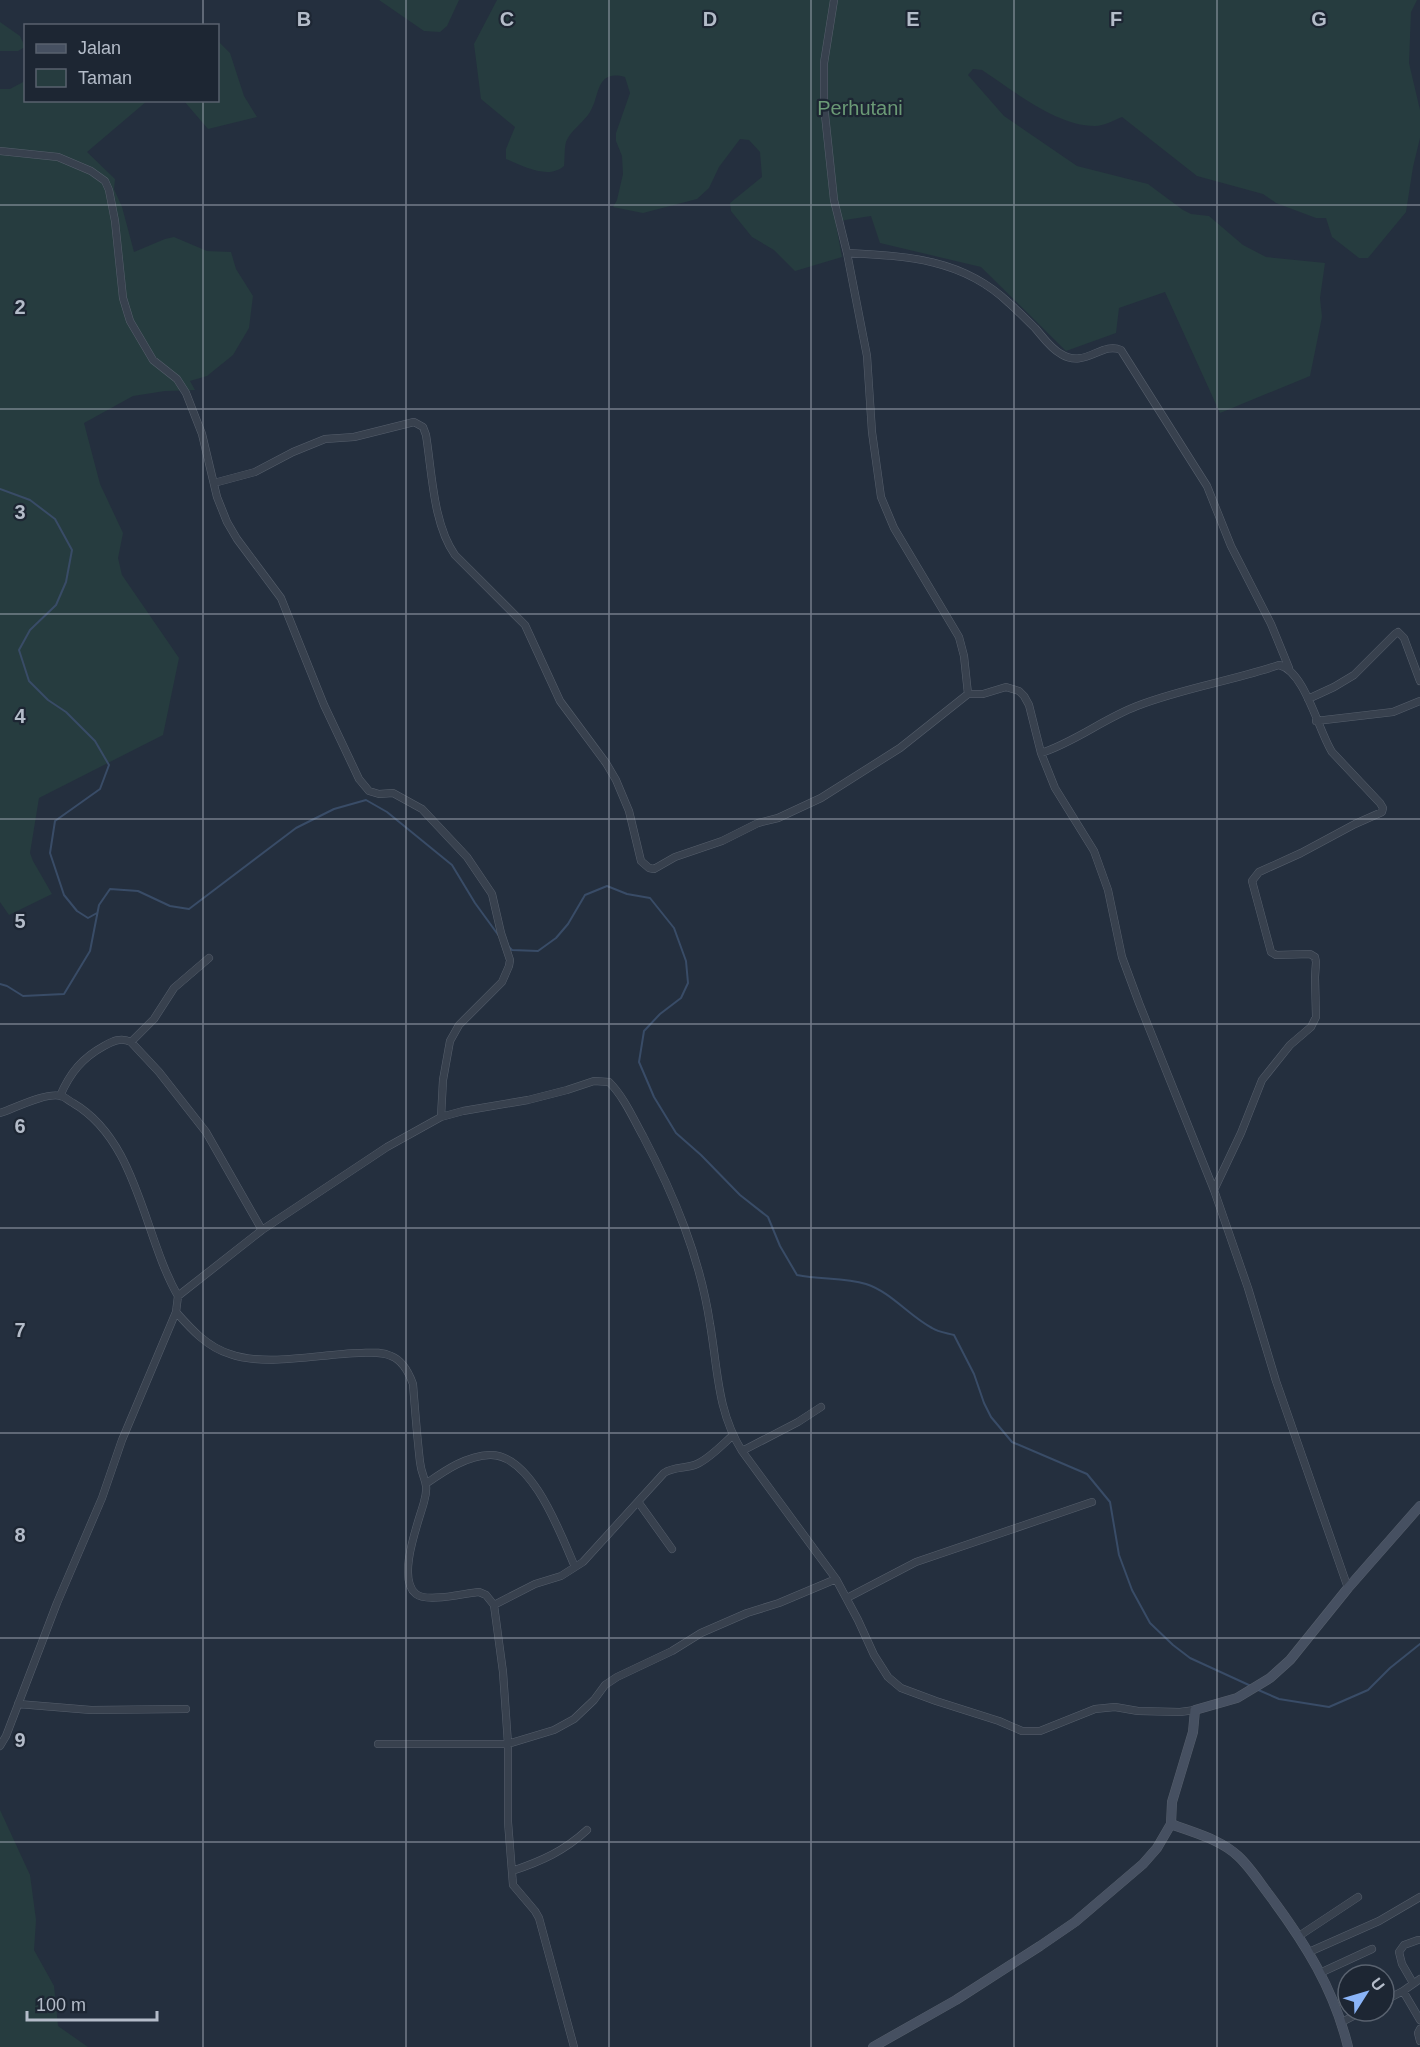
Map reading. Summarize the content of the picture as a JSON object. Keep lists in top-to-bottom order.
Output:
{
  "parks": ["Perhutani"],
  "legend": ["Jalan", "Taman"],
  "scale_bar": "100 m",
  "north": "top right",
  "grid": {
    "columns": [
      "B",
      "C",
      "D",
      "E",
      "F",
      "G"
    ],
    "rows": [
      "2",
      "3",
      "4",
      "5",
      "6",
      "7",
      "8",
      "9"
    ]
  }
}
